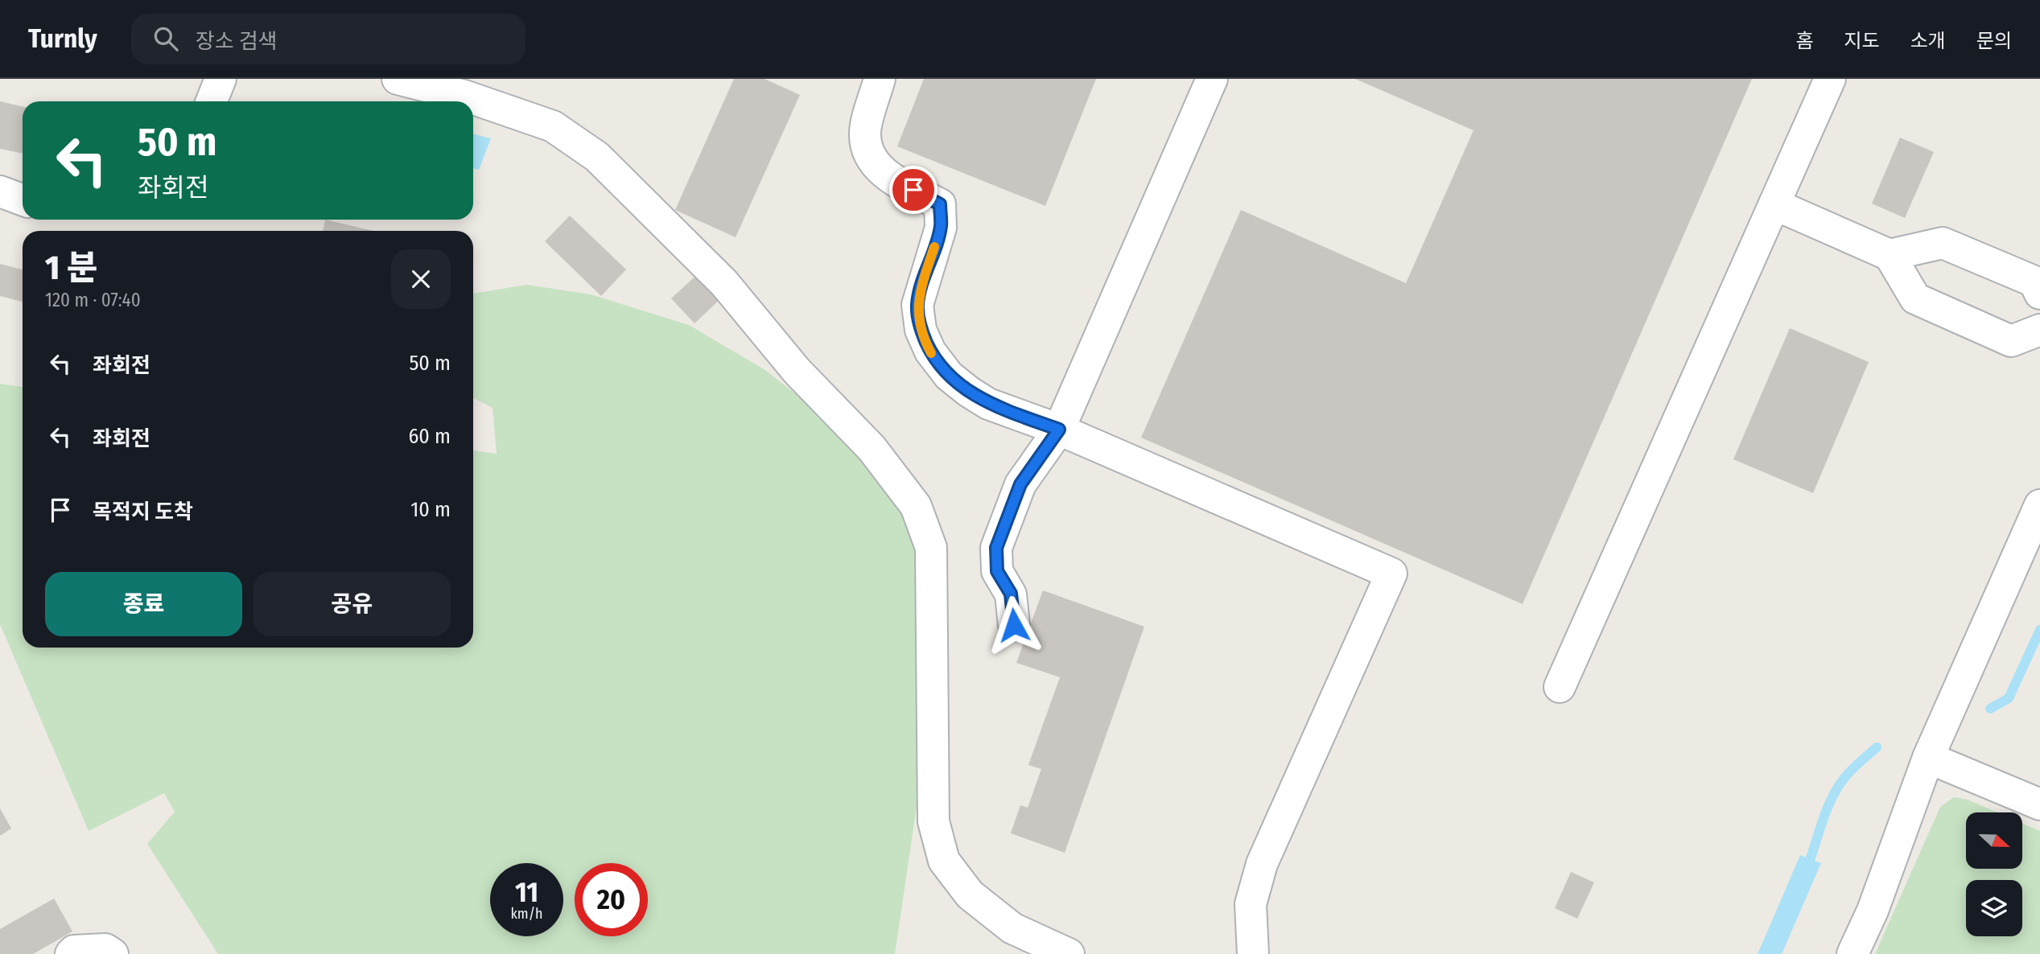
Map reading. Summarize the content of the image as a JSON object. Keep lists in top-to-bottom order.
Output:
{
  "north": "right",
  "page": {
    "header": "Turnly",
    "search": "장소 검색",
    "nav": [
      "홈",
      "지도",
      "소개",
      "문의"
    ],
    "turn": ["50 m", "좌회전"],
    "heading": ["1 분", "120 m · 07:40"],
    "list": [
      {
        "name": "좌회전",
        "value": "50 m"
      },
      {
        "name": "좌회전",
        "value": "60 m"
      },
      {
        "name": "목적지 도착",
        "value": "10 m"
      }
    ],
    "buttons": ["종료", "공유"],
    "speed": "11 km/h",
    "limit": "20"
  }
}
